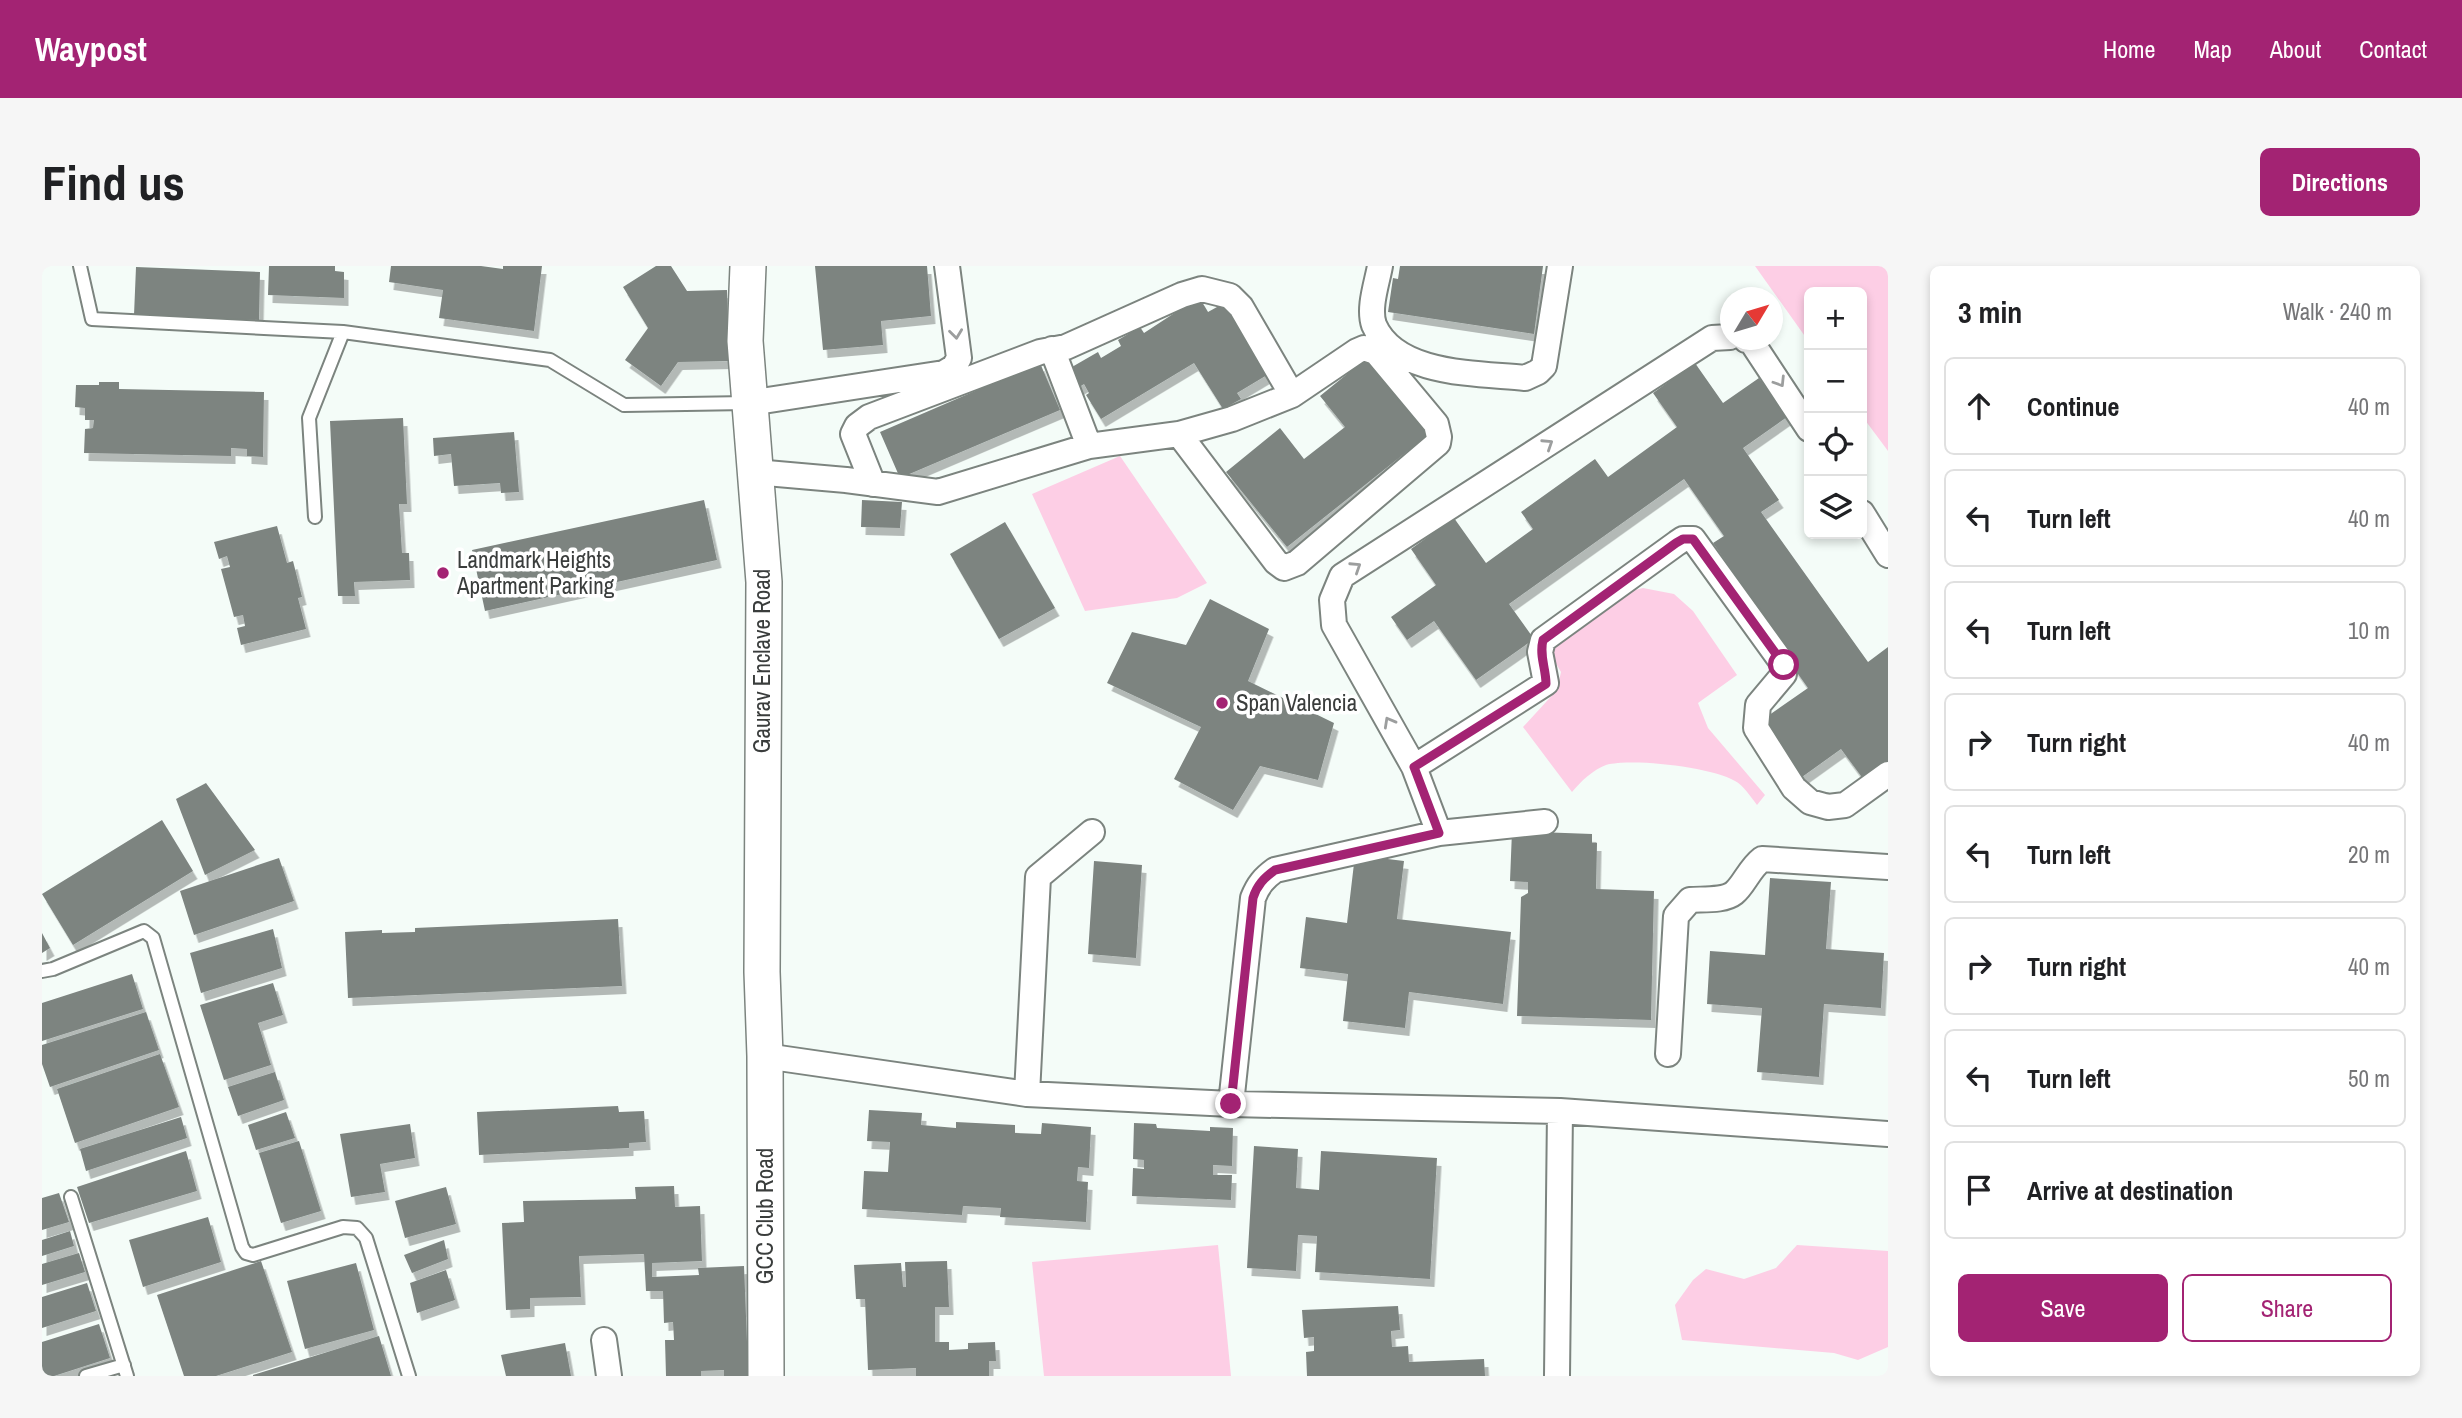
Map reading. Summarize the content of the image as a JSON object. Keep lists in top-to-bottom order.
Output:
{
  "streets": {
    "street": ["Gaurav Enclave Road", "GCC Club Road"]
  },
  "crossings": [
    ["Gaurav Enclave Road", "GCC Club Road"]
  ],
  "places": ["Landmark Heights Apartment Parking", "Span Valencia"],
  "north": "top right",
  "page": {
    "header": "Waypost",
    "nav": [
      "Home",
      "Map",
      "About",
      "Contact"
    ],
    "buttons": [
      "Directions",
      ["Save", "Share"]
    ],
    "title": "Find us",
    "heading": ["3 min", "Walk · 240 m"],
    "map_buttons": ["+", "−"],
    "list": [
      ["Continue", "40 m"],
      ["Turn left", "40 m"],
      ["Turn left", "10 m"],
      ["Turn right", "40 m"],
      ["Turn left", "20 m"],
      ["Turn right", "40 m"],
      ["Turn left", "50 m"],
      "Arrive at destination"
    ]
  }
}
